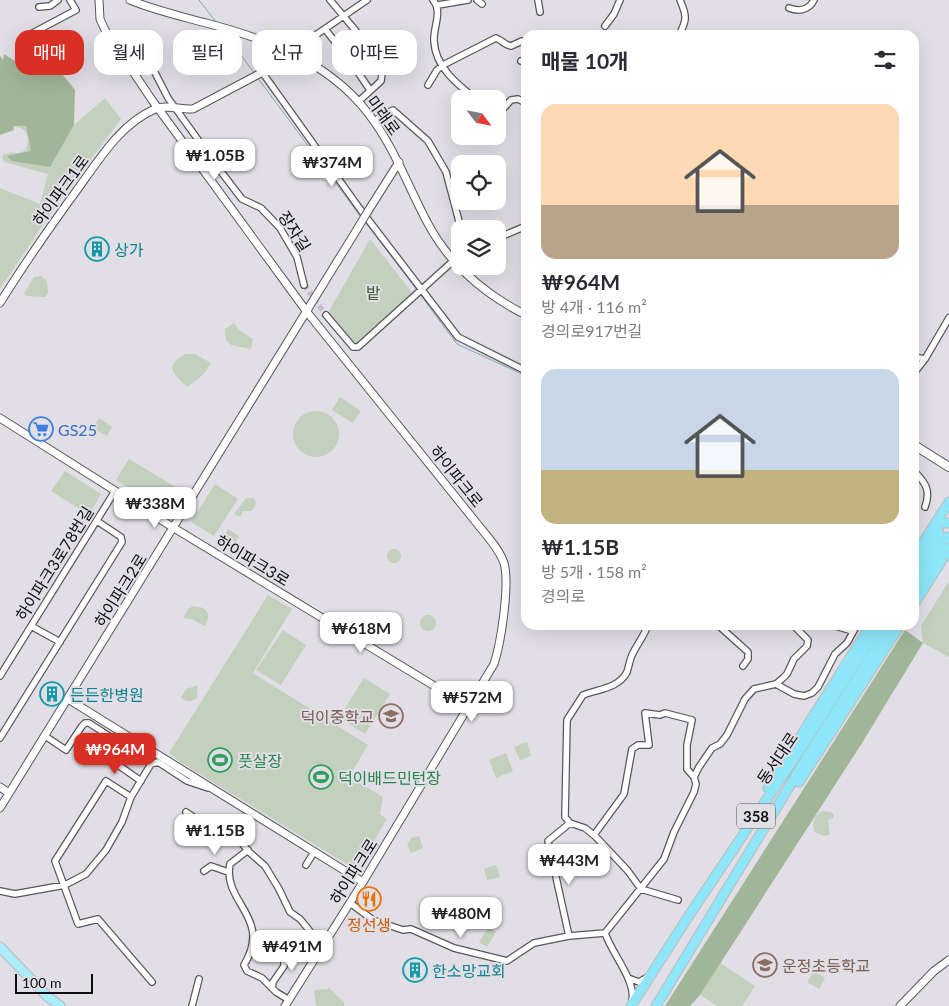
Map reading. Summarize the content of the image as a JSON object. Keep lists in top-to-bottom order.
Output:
{
  "streets": {
    "highway": ["동서대로", "358"],
    "street": [
      "미래로",
      "하이파크1로",
      "장자길",
      "하이파크로",
      "하이파크3로",
      "하이파크3로78번길",
      "하이파크2로"
    ]
  },
  "crossings": [
    ["미래로", "하이파크2로"],
    ["하이파크1로", "하이파크로"],
    ["하이파크로", "하이파크3로"],
    ["하이파크로", "하이파크2로"],
    ["하이파크3로", "하이파크3로78번길"],
    ["하이파크3로", "하이파크2로"]
  ],
  "parks": ["밭"],
  "places": {
    "building": ["상가", "든든한병원", "한소망교회"],
    "supermarket": ["GS25"],
    "school or university": ["덕이중학교", "운정초등학교"],
    "sports": ["풋살장", "덕이배드민턴장"],
    "restaurant": ["정선생"]
  },
  "scale_bar": "100 m",
  "north": "bottom right",
  "page": {
    "chip": [
      "매매",
      "월세",
      "필터",
      "신규",
      "아파트"
    ],
    "heading": "매물 10개",
    "list": [
      {
        "name": "₩964M",
        "note": "방 4개 · 116 m² · 경의로917번길"
      },
      {
        "name": "₩1.15B",
        "note": "방 5개 · 158 m² · 경의로"
      }
    ],
    "price": [
      "₩1.05B",
      "₩374M",
      "₩338M",
      "₩618M",
      "₩572M",
      "₩964M",
      "₩1.15B",
      "₩443M",
      "₩480M",
      "₩491M"
    ],
    "scale": "100 m"
  }
}
